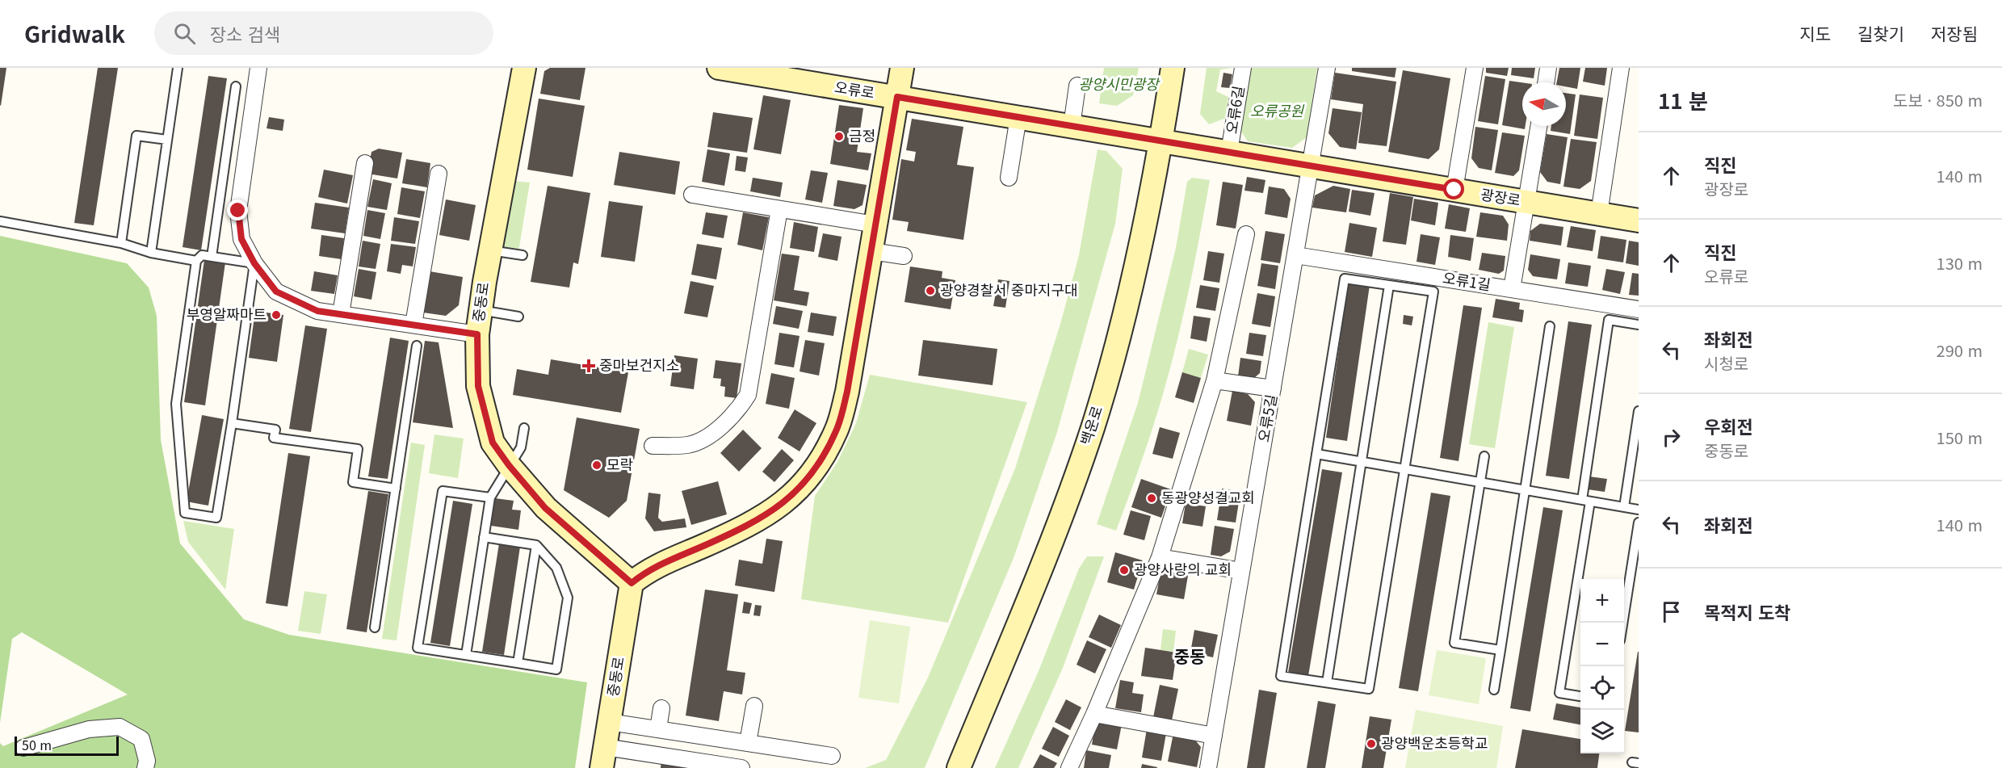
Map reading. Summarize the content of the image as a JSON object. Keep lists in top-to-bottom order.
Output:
{
  "streets": {
    "street": [
      "오류로",
      "오류6길",
      "광장로",
      "오류1길",
      "중동로",
      "오류5길",
      "백운로"
    ]
  },
  "crossings": [
    ["오류로", "광장로"],
    ["오류로", "백운로"],
    ["오류6길", "광장로"],
    ["광장로", "오류5길"],
    ["광장로", "백운로"],
    ["오류1길", "오류5길"]
  ],
  "districts": ["중동"],
  "parks": ["광양시민광장", "오류공원"],
  "places": {
    "other": [
      "금정",
      "광양경찰서 중마지구대",
      "부영알짜마트",
      "모락",
      "동광양성결교회",
      "광양사랑의 교회",
      "광양백운초등학교"
    ],
    "health": ["중마보건지소"]
  },
  "scale_bar": "50 m",
  "north": "left",
  "page": {
    "header": "Gridwalk",
    "search": "장소 검색",
    "nav": ["지도", "길찾기", "저장됨"],
    "heading": ["11 분", "도보 · 850 m"],
    "list": [
      ["직진", "광장로", "140 m"],
      ["직진", "오류로", "130 m"],
      ["좌회전", "시청로", "290 m"],
      ["우회전", "중동로", "150 m"],
      ["좌회전", "140 m"],
      "목적지 도착"
    ],
    "map_buttons": ["+", "−"],
    "scale": "50 m"
  }
}
